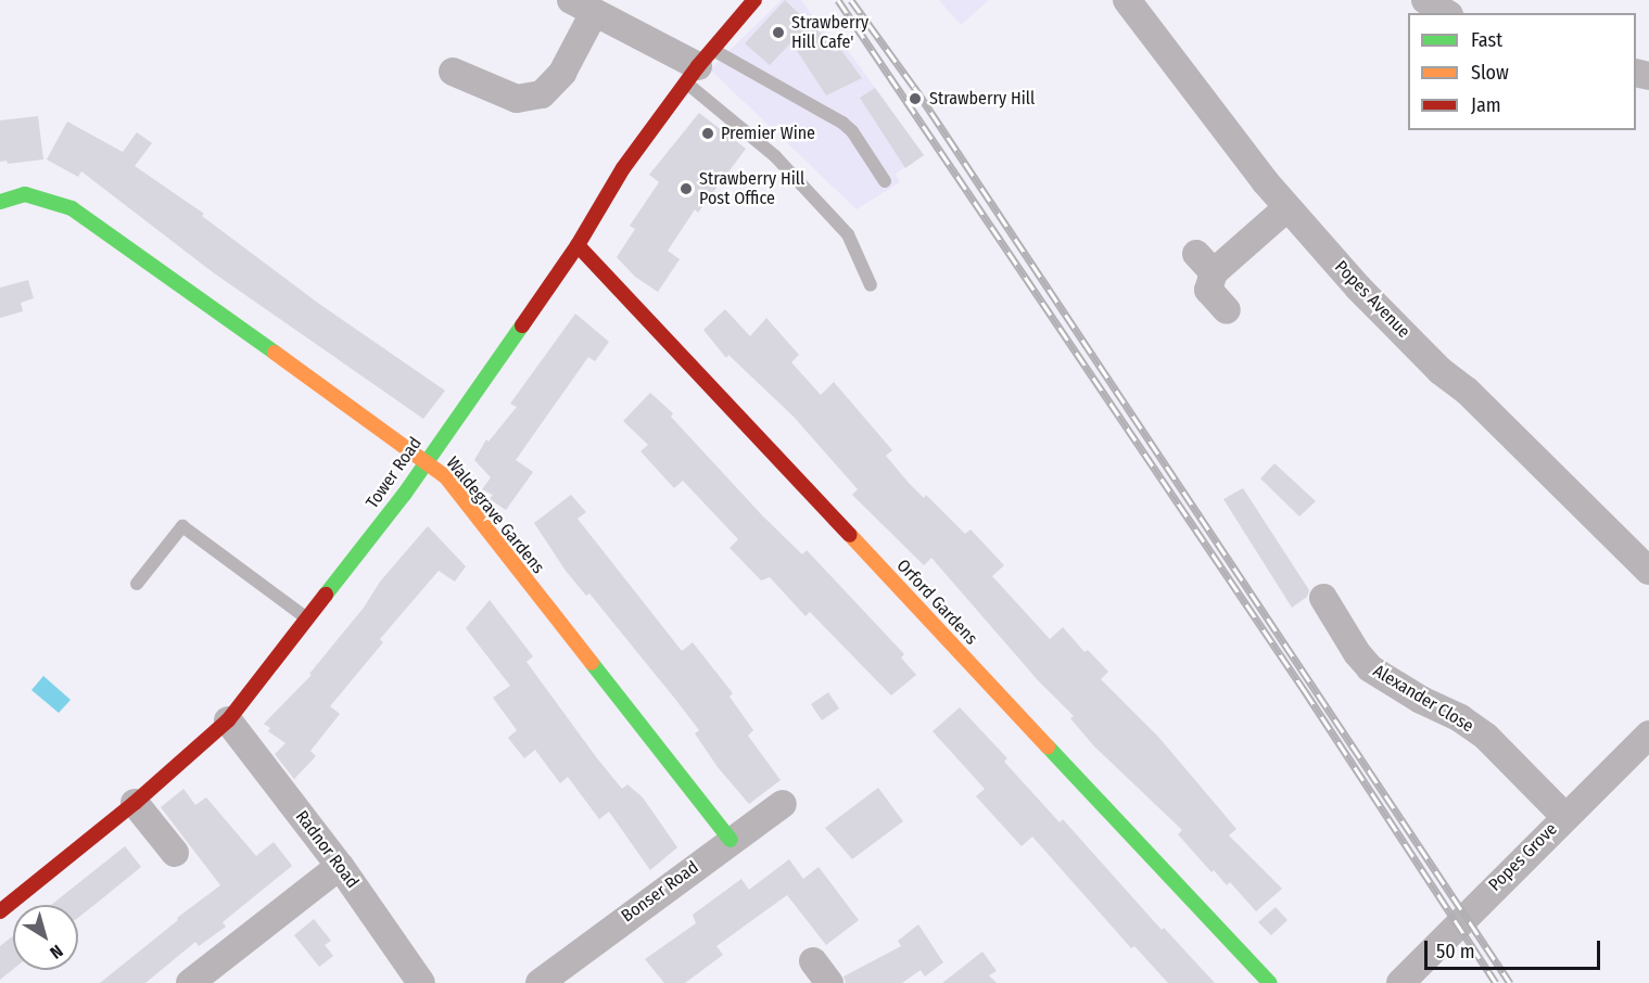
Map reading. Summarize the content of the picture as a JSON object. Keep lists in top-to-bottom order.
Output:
{
  "streets": {
    "street": [
      "Popes Avenue",
      "Tower Road",
      "Waldegrave Gardens",
      "Orford Gardens",
      "Alexander Close",
      "Radnor Road",
      "Popes Grove",
      "Bonser Road"
    ]
  },
  "crossings": [
    ["Tower Road", "Waldegrave Gardens"],
    ["Tower Road", "Orford Gardens"],
    ["Tower Road", "Radnor Road"],
    ["Waldegrave Gardens", "Bonser Road"],
    ["Alexander Close", "Popes Grove"]
  ],
  "places": [
    "Strawberry Hill Cafe'",
    "Strawberry Hill",
    "Premier Wine",
    "Strawberry Hill Post Office"
  ],
  "legend": ["Fast", "Slow", "Jam"],
  "scale_bar": "50 m",
  "north": "bottom right"
}
